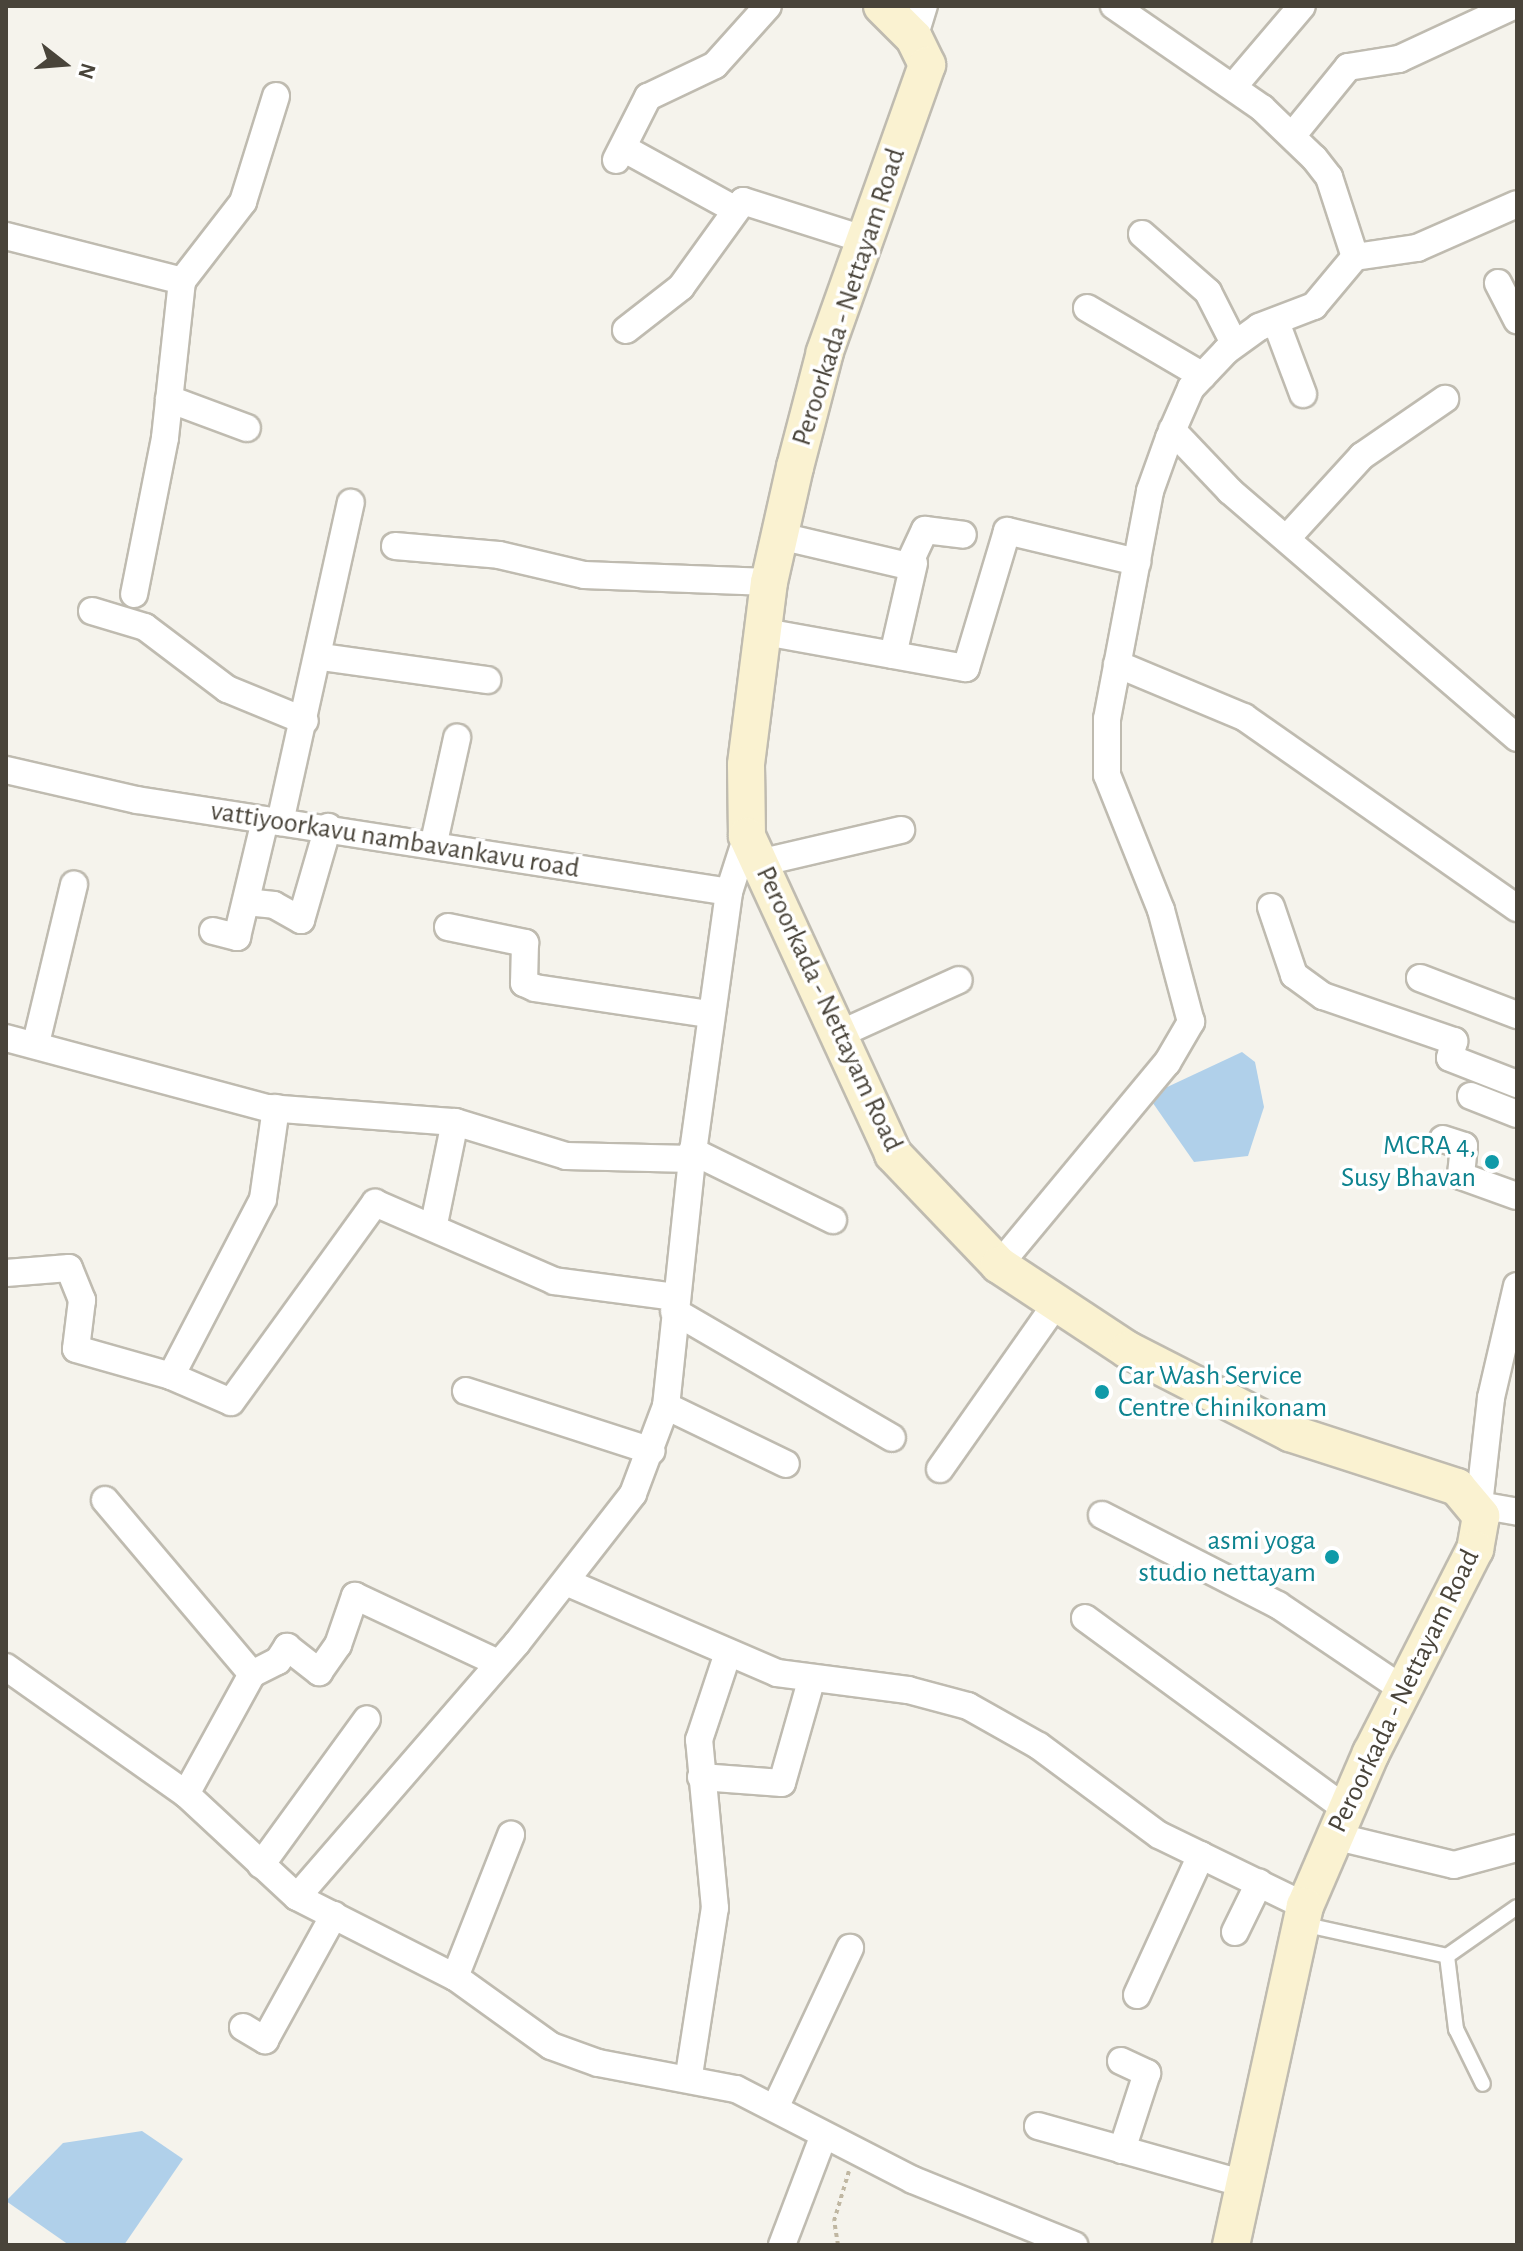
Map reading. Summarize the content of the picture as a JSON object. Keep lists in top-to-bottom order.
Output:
{
  "streets": {
    "street": ["Peroorkada - Nettayam Road", "vattiyoorkavu nambavankavu road"]
  },
  "places": ["MCRA 4, Susy Bhavan", "Car Wash Service Centre Chinikonam", "asmi yoga studio nettayam"],
  "north": "right"
}
